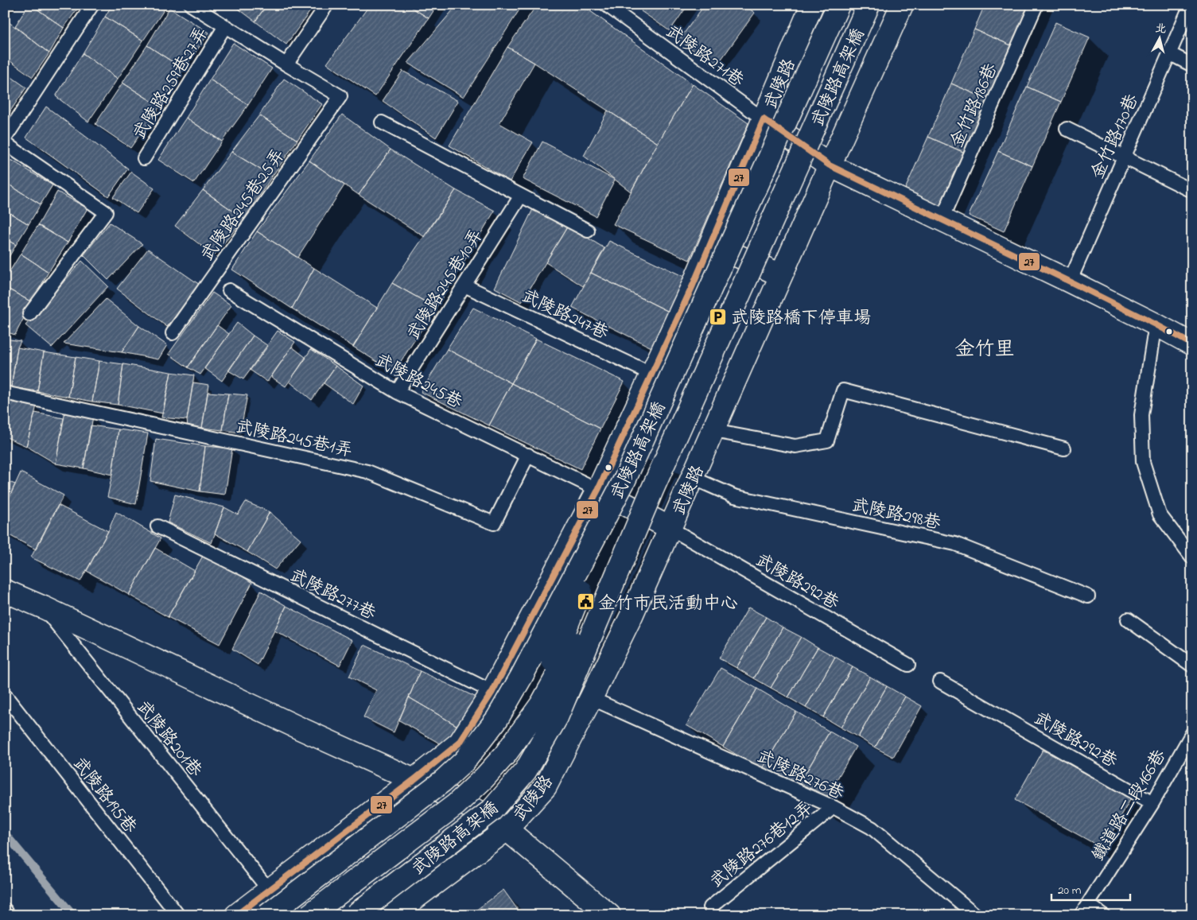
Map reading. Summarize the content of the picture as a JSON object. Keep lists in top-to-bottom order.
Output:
{
  "streets": {
    "main road": ["武陵路高架橋", "武陵路"],
    "lane": [
      "武陵路271巷",
      "武陵路259巷27弄",
      "金竹路186巷",
      "金竹路170巷",
      "武陵路245巷25弄",
      "武陵路245巷10弄",
      "武陵路247巷",
      "武陵路245巷",
      "武陵路245巷1弄",
      "武陵路298巷",
      "武陵路292巷",
      "武陵路277巷",
      "武陵路201巷",
      "武陵路276巷",
      "武陵路195巷",
      "鐵道路二段166巷",
      "武陵路276巷12弄"
    ]
  },
  "crossings": [
    ["武陵路271巷", "武陵路"],
    ["武陵路", "武陵路247巷"],
    ["武陵路", "武陵路245巷"],
    ["武陵路", "武陵路298巷"],
    ["武陵路", "武陵路292巷"],
    ["武陵路", "武陵路277巷"],
    ["武陵路", "武陵路201巷"],
    ["武陵路", "武陵路276巷"],
    ["武陵路245巷10弄", "武陵路247巷"],
    ["武陵路245巷10弄", "武陵路245巷"],
    ["武陵路245巷", "武陵路245巷1弄"],
    ["武陵路292巷", "鐵道路二段166巷"],
    ["武陵路276巷", "武陵路276巷12弄"]
  ],
  "districts": ["金竹里"],
  "places": {
    "parking": ["武陵路橋下停車場"],
    "public building": ["金竹市民活動中心"]
  },
  "lines": ["transit line 27"],
  "scale_bar": "20 m",
  "north": "top"
}
